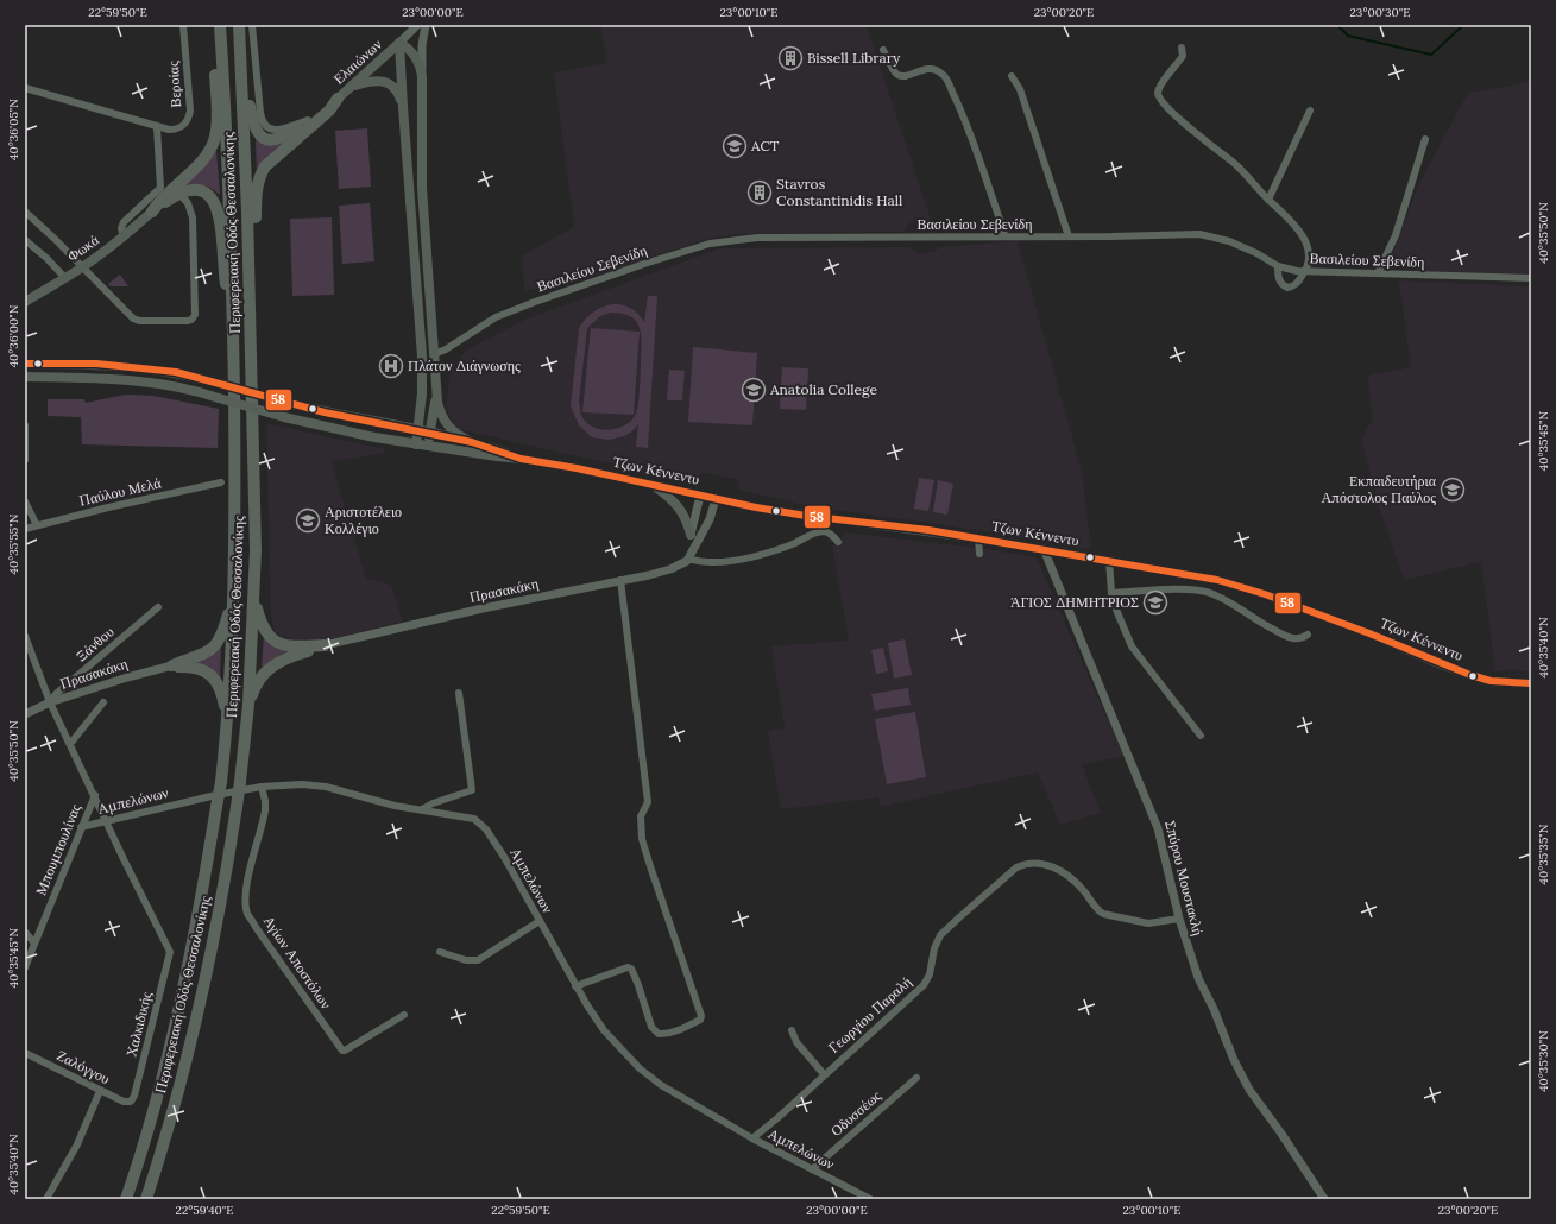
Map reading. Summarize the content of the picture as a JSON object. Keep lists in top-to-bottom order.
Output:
{
  "streets": {
    "highway": ["Περιφερειακή Οδός Θεσσαλονίκης"],
    "main road": ["Ελαιώνων", "Φωκά", "Τζων Κέννεντυ"],
    "street": [
      "Βεροίας",
      "Βασιλείου Σεβενίδη",
      "Παύλου Μελά",
      "Πρασακάκη",
      "Ξάνθου",
      "Αμπελώνων",
      "Μπουμπουλίνας",
      "Σπύρου Μουστακλή",
      "Αγίων Αποστόλων",
      "Γεωργίου Παραλή",
      "Χαλκιδικής",
      "Ζαλόγγου",
      "Οδυσσέως"
    ]
  },
  "crossings": [
    ["Τζων Κέννεντυ", "Σπύρου Μουστακλή"],
    ["Πρασακάκη", "Ξάνθου"],
    ["Αμπελώνων", "Μπουμπουλίνας"],
    ["Αμπελώνων", "Αγίων Αποστόλων"],
    ["Αμπελώνων", "Γεωργίου Παραλή"],
    ["Αμπελώνων", "Χαλκιδικής"],
    ["Αμπελώνων", "Οδυσσέως"],
    ["Σπύρου Μουστακλή", "Γεωργίου Παραλή"],
    ["Χαλκιδικής", "Ζαλόγγου"]
  ],
  "places": {
    "building": ["Bissell Library", "Stavros Constantinidis Hall"],
    "school or university": [
      "ACT",
      "Anatolia College",
      "Εκπαιδευτήρια Απόστολος Παύλος",
      "Αριστοτέλειο Κολλέγιο",
      "ΆΓΙΟΣ ΔΗΜΗΤΡΙΟΣ"
    ],
    "hospital": ["Πλάτον Διάγνωσης"]
  },
  "lines": ["transit line 58"],
  "coordinates": [
    "22°59'50\"E",
    "23°00'00\"E",
    "23°00'10\"E",
    "23°00'20\"E",
    "23°00'30\"E",
    "40°36'05\"N",
    "40°35'50\"N",
    "40°36'00\"N",
    "40°35'45\"N",
    "40°35'55\"N",
    "40°35'40\"N",
    "40°35'35\"N",
    "40°35'30\"N",
    "22°59'40\"E"
  ]
}
